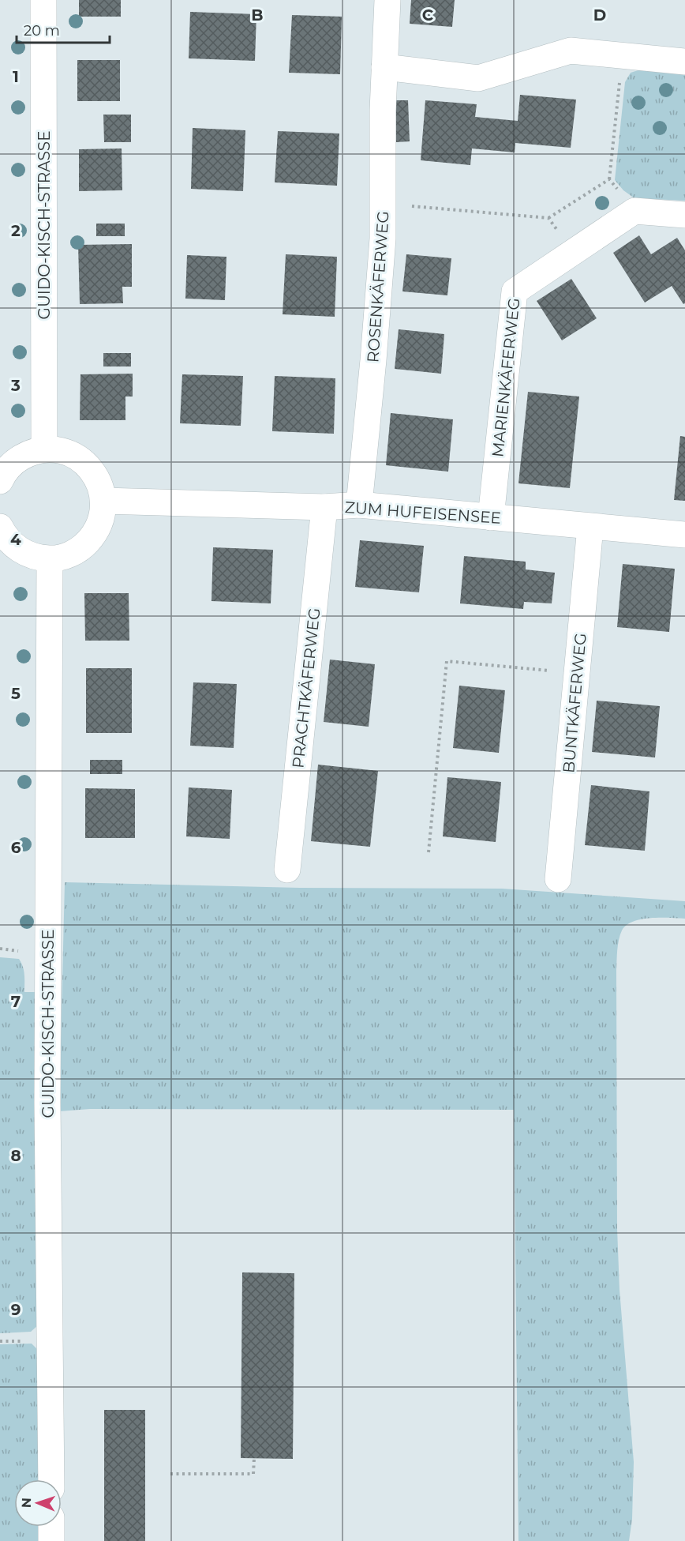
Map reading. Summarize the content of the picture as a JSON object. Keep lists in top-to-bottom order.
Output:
{
  "streets": {
    "street": [
      "GUIDO-KISCH-STRASSE",
      "ROSENKÄFERWEG",
      "MARIENKÄFERWEG",
      "ZUM HUFEISENSEE",
      "PRACHTKÄFERWEG",
      "BUNTKÄFERWEG"
    ]
  },
  "crossings": [
    ["ROSENKÄFERWEG", "ZUM HUFEISENSEE"],
    ["MARIENKÄFERWEG", "ZUM HUFEISENSEE"],
    ["ZUM HUFEISENSEE", "PRACHTKÄFERWEG"],
    ["ZUM HUFEISENSEE", "BUNTKÄFERWEG"]
  ],
  "scale_bar": "20 m",
  "north": "left",
  "grid": {
    "columns": ["B", "C", "D"],
    "rows": [
      "1",
      "2",
      "3",
      "4",
      "5",
      "6",
      "7",
      "8",
      "9"
    ]
  }
}
